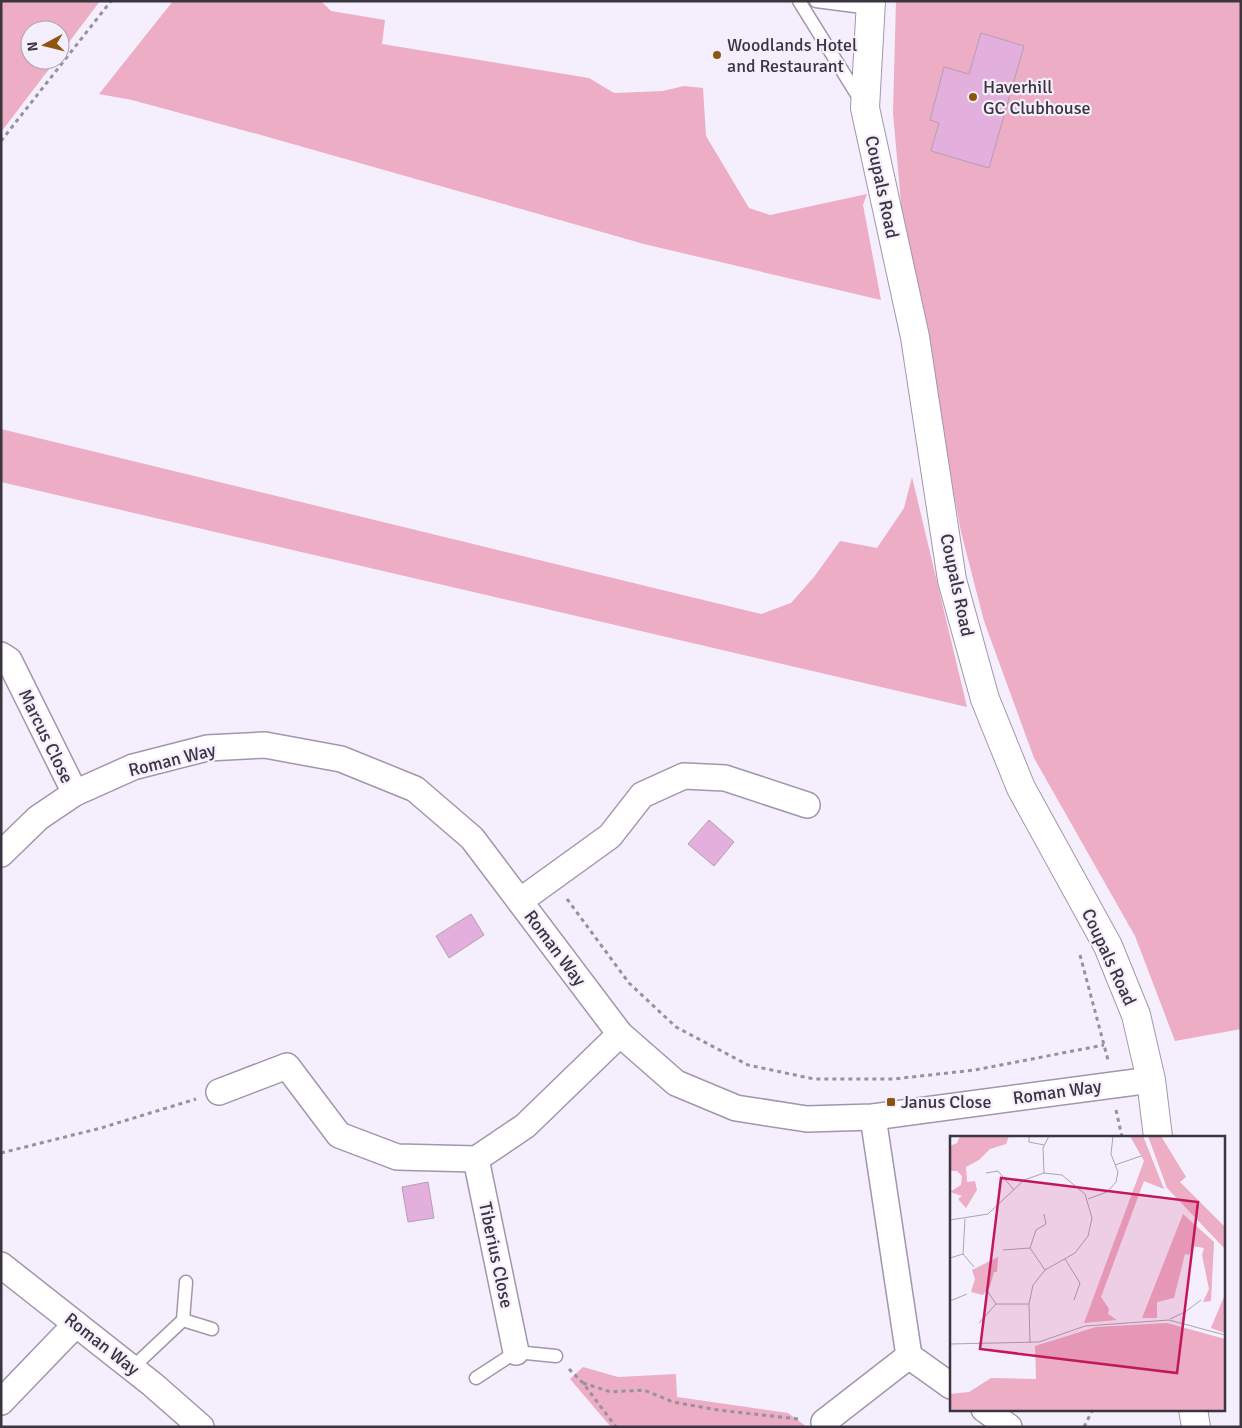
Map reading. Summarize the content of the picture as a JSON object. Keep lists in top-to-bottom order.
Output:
{
  "streets": {
    "street": [
      "Coupals Road",
      "Marcus Close",
      "Roman Way",
      "Tiberius Close"
    ]
  },
  "crossings": [
    ["Coupals Road", "Roman Way"],
    ["Marcus Close", "Roman Way"]
  ],
  "places": {
    "other": ["Woodlands Hotel and Restaurant", "Haverhill GC Clubhouse"],
    "transit": ["Janus Close"]
  },
  "north": "left"
}
